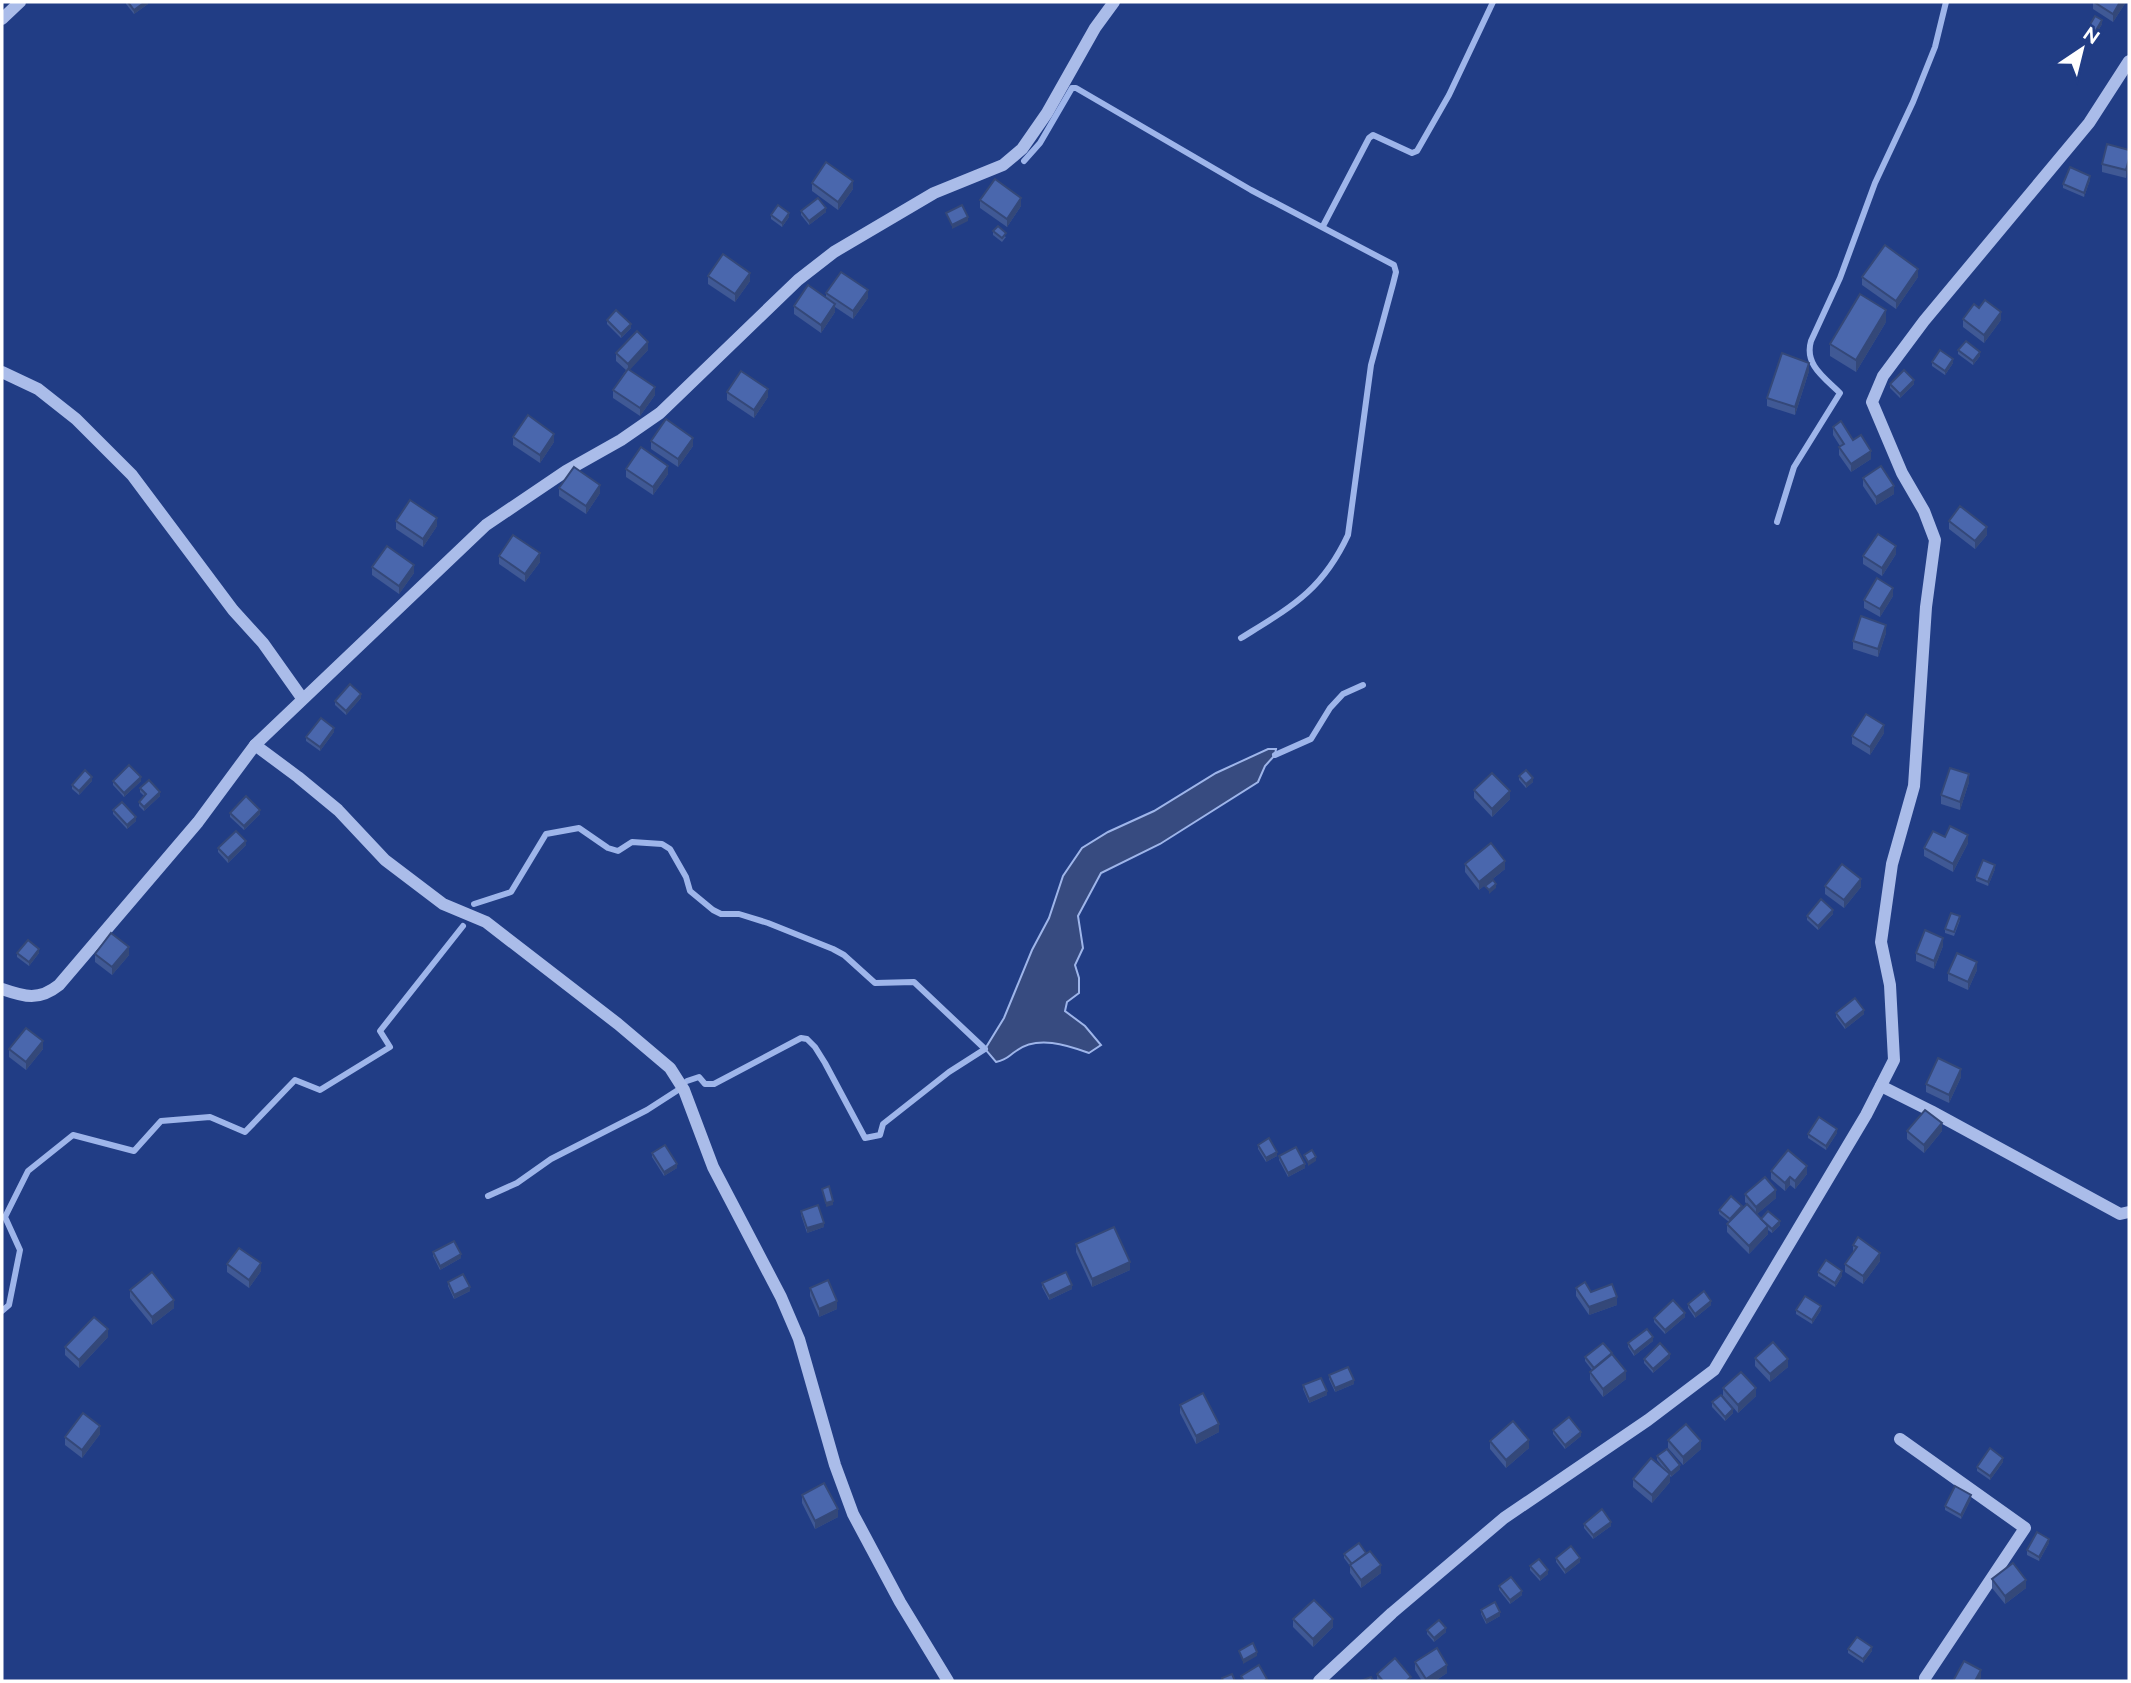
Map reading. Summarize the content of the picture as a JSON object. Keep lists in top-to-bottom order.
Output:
{
  "north": "top right"
}
